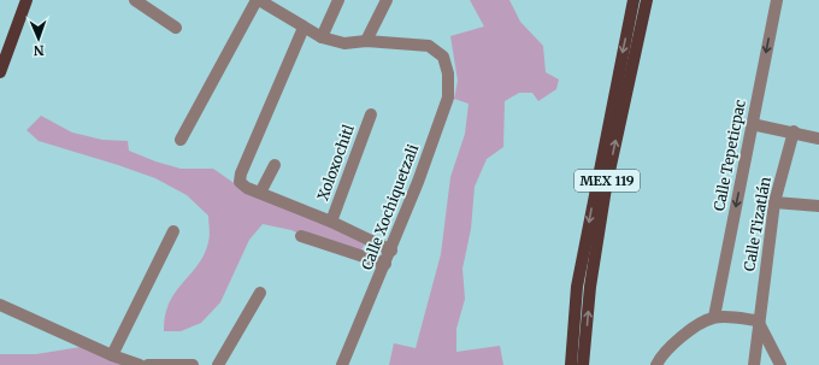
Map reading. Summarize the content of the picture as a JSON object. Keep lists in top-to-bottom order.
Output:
{
  "streets": {
    "main road": ["MEX 119"],
    "street": [
      "Calle Tepeticpac",
      "Xoloxochitl",
      "Calle Xochiquetzali",
      "Calle Tizatlán"
    ]
  },
  "one_way": ["Calle Tepeticpac"],
  "north": "bottom"
}
